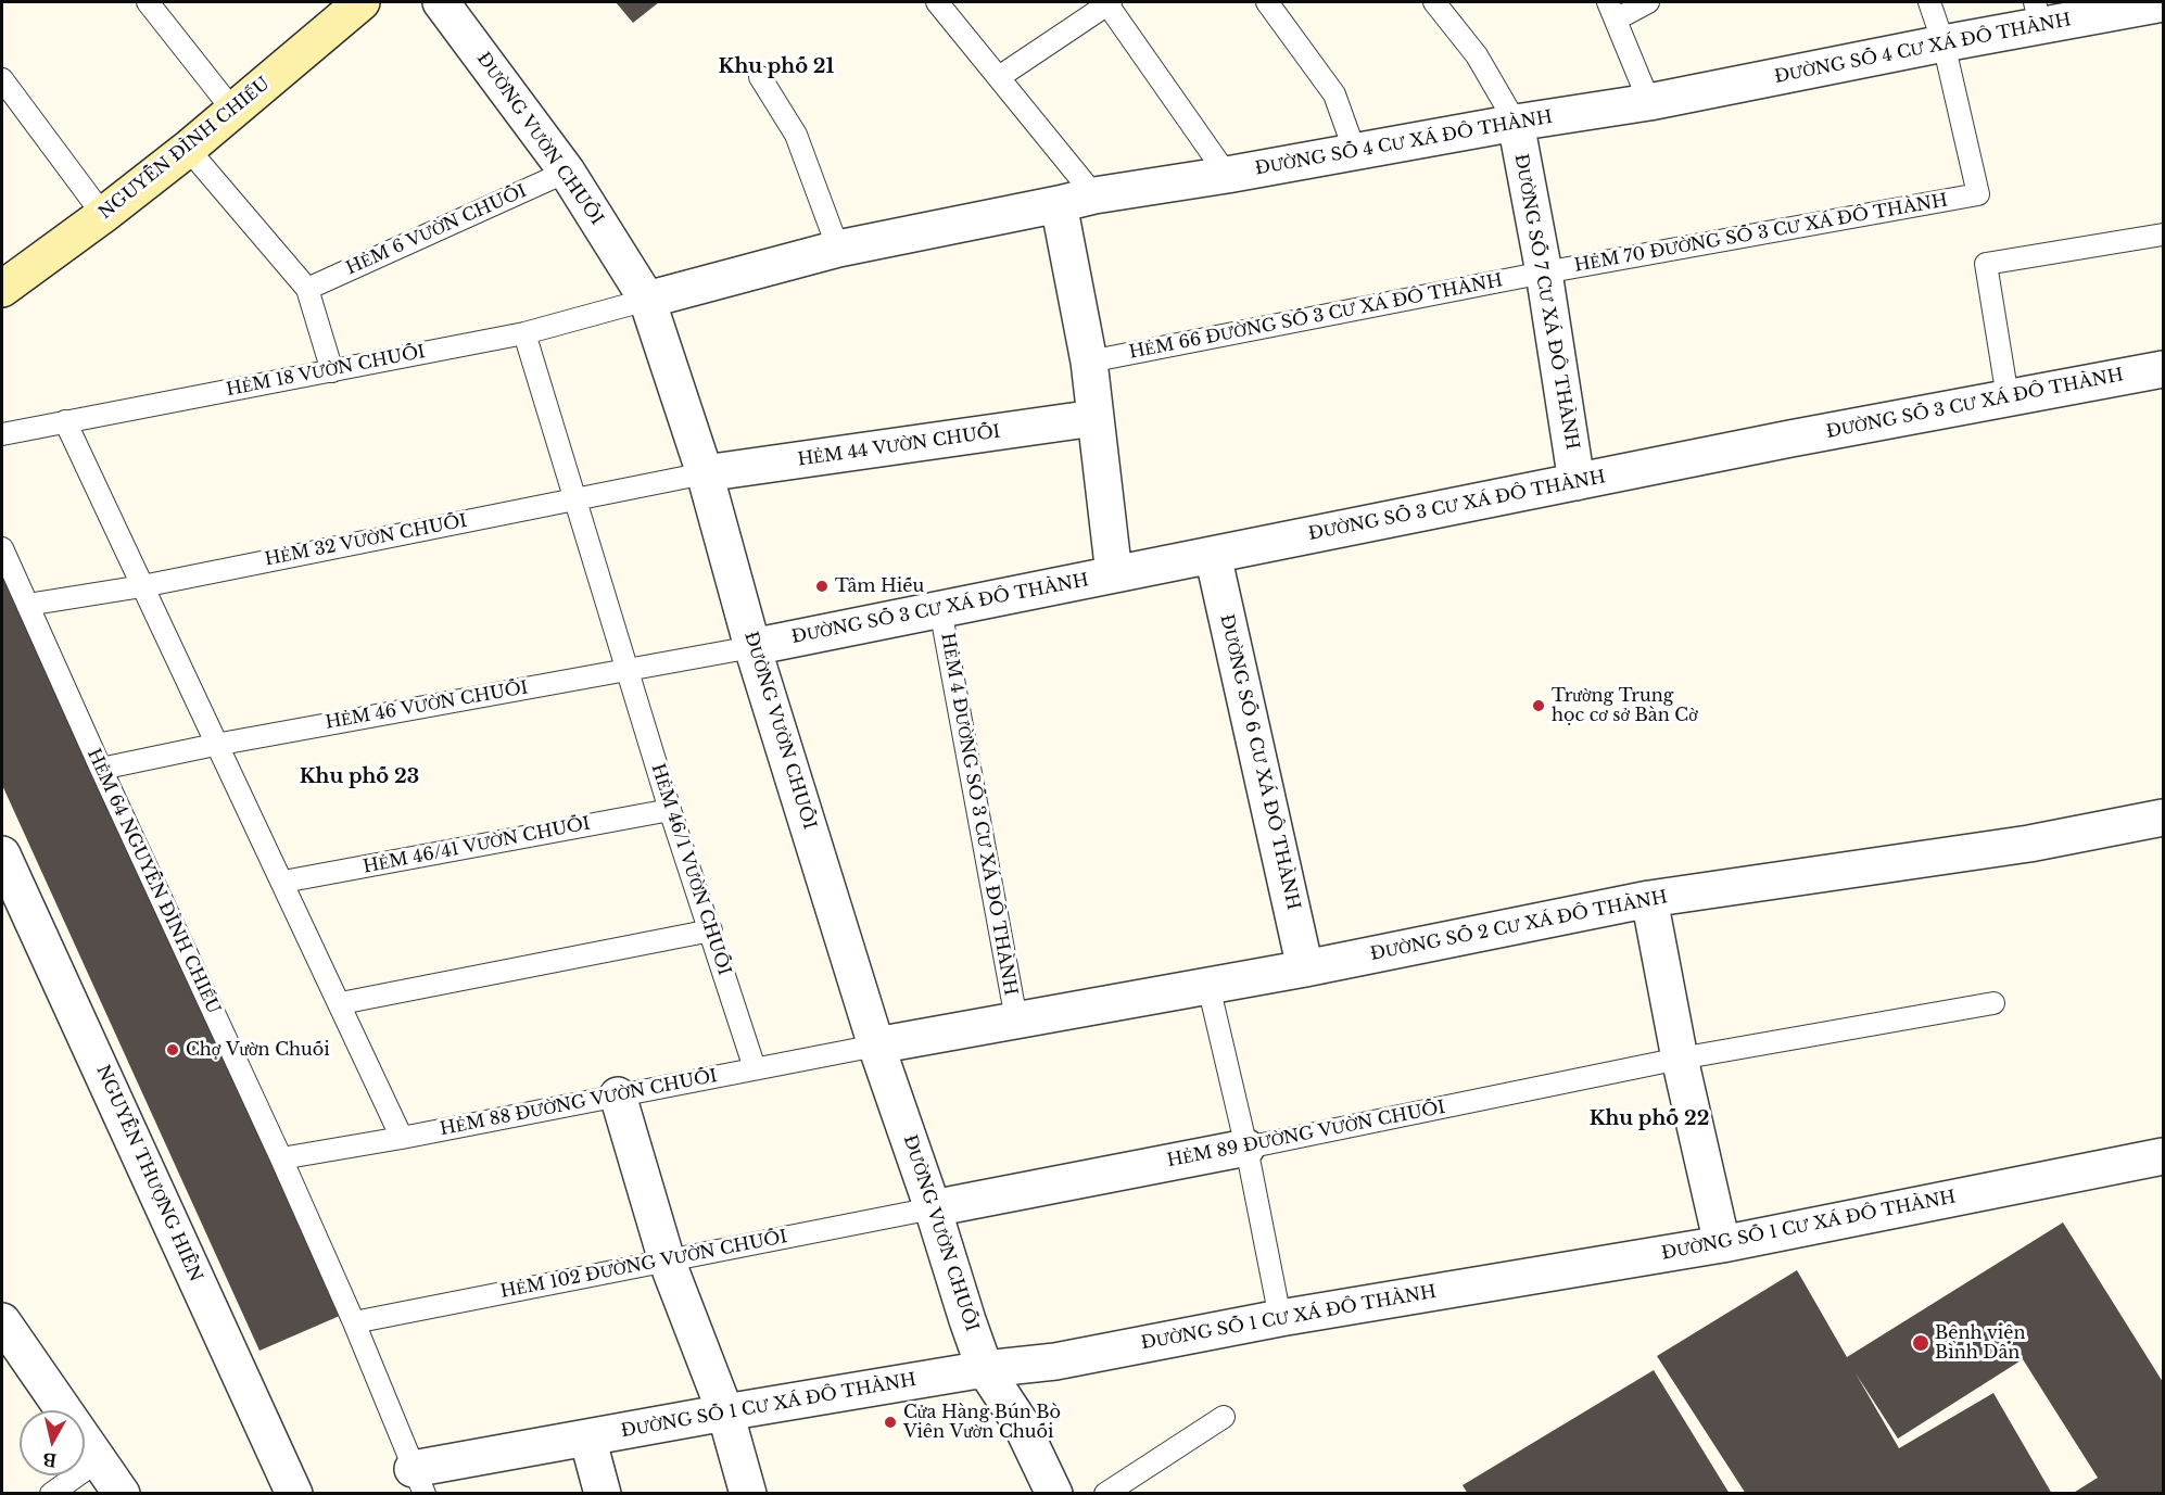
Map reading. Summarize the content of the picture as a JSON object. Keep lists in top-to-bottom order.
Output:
{
  "streets": {
    "main road": ["NGUYỄN ĐÌNH CHIỂU"],
    "street": [
      "ÐƯỜNG SỐ 4 CƯ XÁ ĐÔ THÀNH",
      "ĐƯỜNG VƯỜN CHUỐI",
      "ĐƯỜNG SỐ 7 CƯ XÁ ĐÔ THÀNH",
      "ÐƯỜNG SỐ 3 CƯ XÁ ĐÔ THÀNH",
      "HẺM 44 VƯỜN CHUỐI",
      "ĐƯỜNG SỐ 6 CƯ XÁ ĐÔ THÀNH",
      "ÐƯỜNG SỐ 2 CƯ XÁ ĐÔ THÀNH",
      "HẺM 89 ĐƯỜNG VƯỜN CHUỐI",
      "NGUYỄN THƯỢNG HIỀN",
      "ÐƯỜNG SỐ 1 CƯ XÁ ĐÔ THÀNH"
    ],
    "lane": [
      "HẺM 6 VƯỜN CHUỐI",
      "HẺM 70 ÐƯỜNG SỐ 3 CƯ XÁ ĐÔ THÀNH",
      "HẺM 66 ÐƯỜNG SỐ 3 CƯ XÁ ĐÔ THÀNH",
      "HẺM 18 VƯỜN CHUỐI",
      "HẺM 32 VƯỜN CHUỐI",
      "HẺM 46 VƯỜN CHUỐI",
      "HẺM 4 ÐƯỜNG SỐ 3 CƯ XÁ ĐÔ THÀNH",
      "HẺM 46/41 VƯỜN CHUỐI",
      "HẺM 46/1 VƯỜN CHUỐI",
      "HẺM 64 NGUYỄN ÐÌNH CHIỂU",
      "HẺM 88 ĐƯỜNG VƯỜN CHUỐI",
      "HẺM 102 ĐƯỜNG VƯỜN CHUỐI"
    ]
  },
  "crossings": [
    ["ÐƯỜNG SỐ 4 CƯ XÁ ĐÔ THÀNH", "ĐƯỜNG VƯỜN CHUỐI"],
    ["ÐƯỜNG SỐ 4 CƯ XÁ ĐÔ THÀNH", "HẺM 70 ÐƯỜNG SỐ 3 CƯ XÁ ĐÔ THÀNH"],
    ["ÐƯỜNG SỐ 4 CƯ XÁ ĐÔ THÀNH", "ĐƯỜNG SỐ 7 CƯ XÁ ĐÔ THÀNH"],
    ["ÐƯỜNG SỐ 4 CƯ XÁ ĐÔ THÀNH", "HẺM 18 VƯỜN CHUỐI"],
    ["ĐƯỜNG VƯỜN CHUỐI", "HẺM 6 VƯỜN CHUỐI"],
    ["ĐƯỜNG VƯỜN CHUỐI", "HẺM 18 VƯỜN CHUỐI"],
    ["ĐƯỜNG VƯỜN CHUỐI", "ÐƯỜNG SỐ 3 CƯ XÁ ĐÔ THÀNH"],
    ["ĐƯỜNG VƯỜN CHUỐI", "HẺM 44 VƯỜN CHUỐI"],
    ["ĐƯỜNG VƯỜN CHUỐI", "HẺM 32 VƯỜN CHUỐI"],
    ["ĐƯỜNG VƯỜN CHUỐI", "HẺM 46 VƯỜN CHUỐI"],
    ["ĐƯỜNG VƯỜN CHUỐI", "ÐƯỜNG SỐ 2 CƯ XÁ ĐÔ THÀNH"],
    ["ĐƯỜNG VƯỜN CHUỐI", "HẺM 88 ĐƯỜNG VƯỜN CHUỐI"],
    ["ĐƯỜNG VƯỜN CHUỐI", "HẺM 89 ĐƯỜNG VƯỜN CHUỐI"],
    ["ĐƯỜNG VƯỜN CHUỐI", "ÐƯỜNG SỐ 1 CƯ XÁ ĐÔ THÀNH"],
    ["ĐƯỜNG VƯỜN CHUỐI", "HẺM 102 ĐƯỜNG VƯỜN CHUỐI"],
    ["HẺM 70 ÐƯỜNG SỐ 3 CƯ XÁ ĐÔ THÀNH", "ĐƯỜNG SỐ 7 CƯ XÁ ĐÔ THÀNH"],
    ["HẺM 70 ÐƯỜNG SỐ 3 CƯ XÁ ĐÔ THÀNH", "HẺM 66 ÐƯỜNG SỐ 3 CƯ XÁ ĐÔ THÀNH"],
    ["ĐƯỜNG SỐ 7 CƯ XÁ ĐÔ THÀNH", "HẺM 66 ÐƯỜNG SỐ 3 CƯ XÁ ĐÔ THÀNH"],
    ["ĐƯỜNG SỐ 7 CƯ XÁ ĐÔ THÀNH", "ÐƯỜNG SỐ 3 CƯ XÁ ĐÔ THÀNH"],
    ["HẺM 18 VƯỜN CHUỐI", "HẺM 46/1 VƯỜN CHUỐI"],
    ["ÐƯỜNG SỐ 3 CƯ XÁ ĐÔ THÀNH", "HẺM 46 VƯỜN CHUỐI"],
    ["ÐƯỜNG SỐ 3 CƯ XÁ ĐÔ THÀNH", "ĐƯỜNG SỐ 6 CƯ XÁ ĐÔ THÀNH"],
    ["ÐƯỜNG SỐ 3 CƯ XÁ ĐÔ THÀNH", "HẺM 4 ÐƯỜNG SỐ 3 CƯ XÁ ĐÔ THÀNH"],
    ["HẺM 44 VƯỜN CHUỐI", "HẺM 32 VƯỜN CHUỐI"],
    ["HẺM 32 VƯỜN CHUỐI", "HẺM 46/1 VƯỜN CHUỐI"],
    ["HẺM 32 VƯỜN CHUỐI", "HẺM 64 NGUYỄN ÐÌNH CHIỂU"],
    ["HẺM 46 VƯỜN CHUỐI", "HẺM 46/1 VƯỜN CHUỐI"],
    ["HẺM 46 VƯỜN CHUỐI", "HẺM 64 NGUYỄN ÐÌNH CHIỂU"],
    ["ĐƯỜNG SỐ 6 CƯ XÁ ĐÔ THÀNH", "ÐƯỜNG SỐ 2 CƯ XÁ ĐÔ THÀNH"],
    ["HẺM 4 ÐƯỜNG SỐ 3 CƯ XÁ ĐÔ THÀNH", "ÐƯỜNG SỐ 2 CƯ XÁ ĐÔ THÀNH"],
    ["HẺM 46/41 VƯỜN CHUỐI", "HẺM 46/1 VƯỜN CHUỐI"],
    ["HẺM 46/1 VƯỜN CHUỐI", "HẺM 88 ĐƯỜNG VƯỜN CHUỐI"],
    ["HẺM 64 NGUYỄN ÐÌNH CHIỂU", "HẺM 88 ĐƯỜNG VƯỜN CHUỐI"],
    ["HẺM 64 NGUYỄN ÐÌNH CHIỂU", "ÐƯỜNG SỐ 1 CƯ XÁ ĐÔ THÀNH"],
    ["HẺM 64 NGUYỄN ÐÌNH CHIỂU", "HẺM 102 ĐƯỜNG VƯỜN CHUỐI"],
    ["ÐƯỜNG SỐ 2 CƯ XÁ ĐÔ THÀNH", "HẺM 88 ĐƯỜNG VƯỜN CHUỐI"],
    ["HẺM 89 ĐƯỜNG VƯỜN CHUỐI", "HẺM 102 ĐƯỜNG VƯỜN CHUỐI"]
  ],
  "districts": ["Khu phố 21", "Khu phố 23", "Khu phố 22"],
  "places": [
    "Tâm Hiếu",
    "Trường Trung học cơ sở Bàn Cờ",
    "Chợ Vườn Chuối",
    "Bệnh viện Bình Dân",
    "Cửa Hàng Bún Bò Viên Vườn Chuối"
  ],
  "north": "bottom"
}
